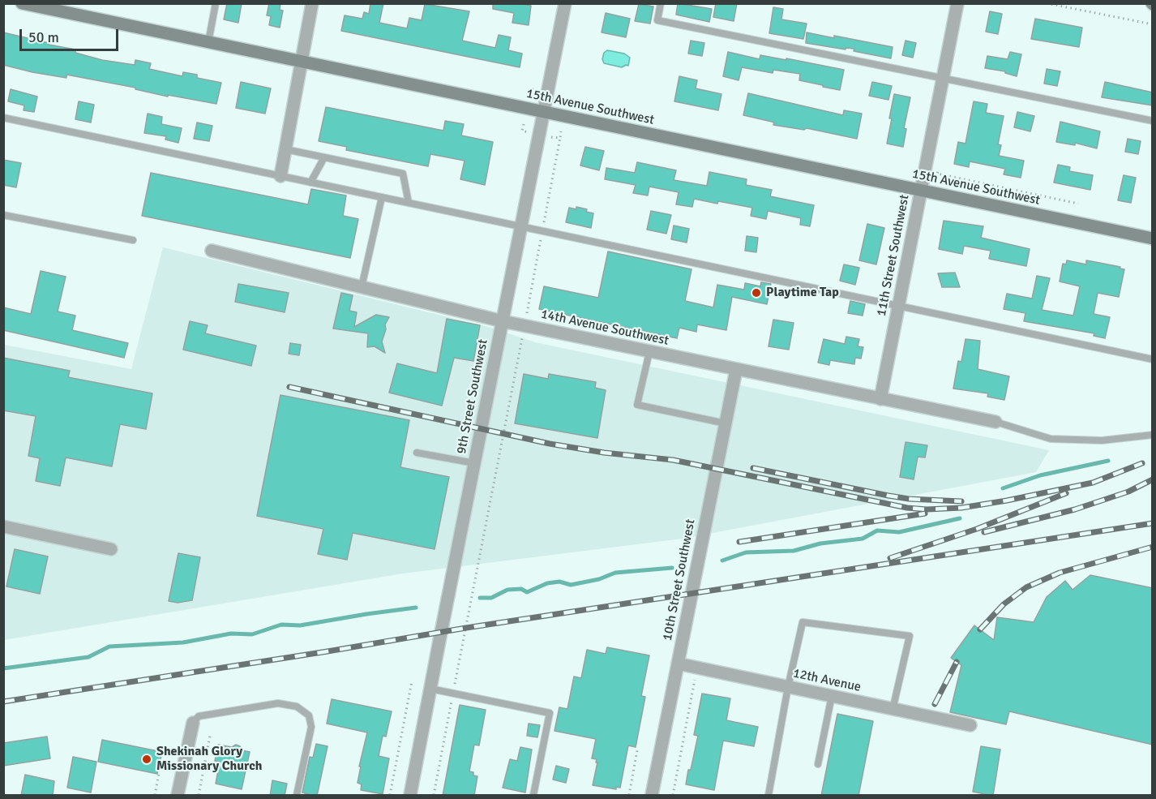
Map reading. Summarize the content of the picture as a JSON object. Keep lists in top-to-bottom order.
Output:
{
  "streets": {
    "main road": ["15th Avenue Southwest"],
    "street": [
      "11th Street Southwest",
      "14th Avenue Southwest",
      "9th Street Southwest",
      "10th Street Southwest",
      "12th Avenue"
    ]
  },
  "crossings": [
    ["15th Avenue Southwest", "11th Street Southwest"],
    ["15th Avenue Southwest", "9th Street Southwest"],
    ["11th Street Southwest", "14th Avenue Southwest"],
    ["14th Avenue Southwest", "9th Street Southwest"],
    ["14th Avenue Southwest", "10th Street Southwest"],
    ["10th Street Southwest", "12th Avenue"]
  ],
  "places": ["Playtime Tap", "Shekinah Glory Missionary Church"],
  "scale_bar": "50 m"
}
